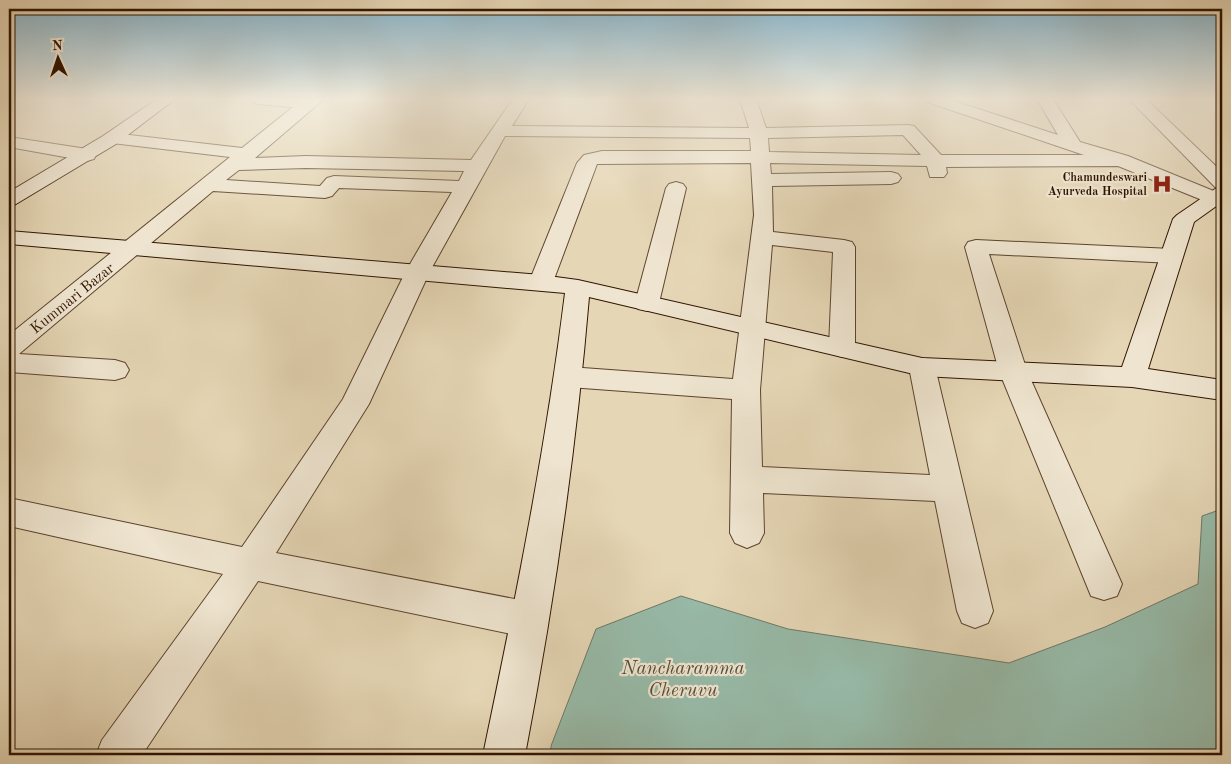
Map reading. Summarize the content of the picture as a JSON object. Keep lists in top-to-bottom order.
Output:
{
  "streets": {
    "street": ["Kummari Bazar"]
  },
  "water": ["Nancharamma Cheruvu"],
  "places": {
    "hospital": ["Chamundeswari Ayurveda Hospital"]
  },
  "north": "top"
}
